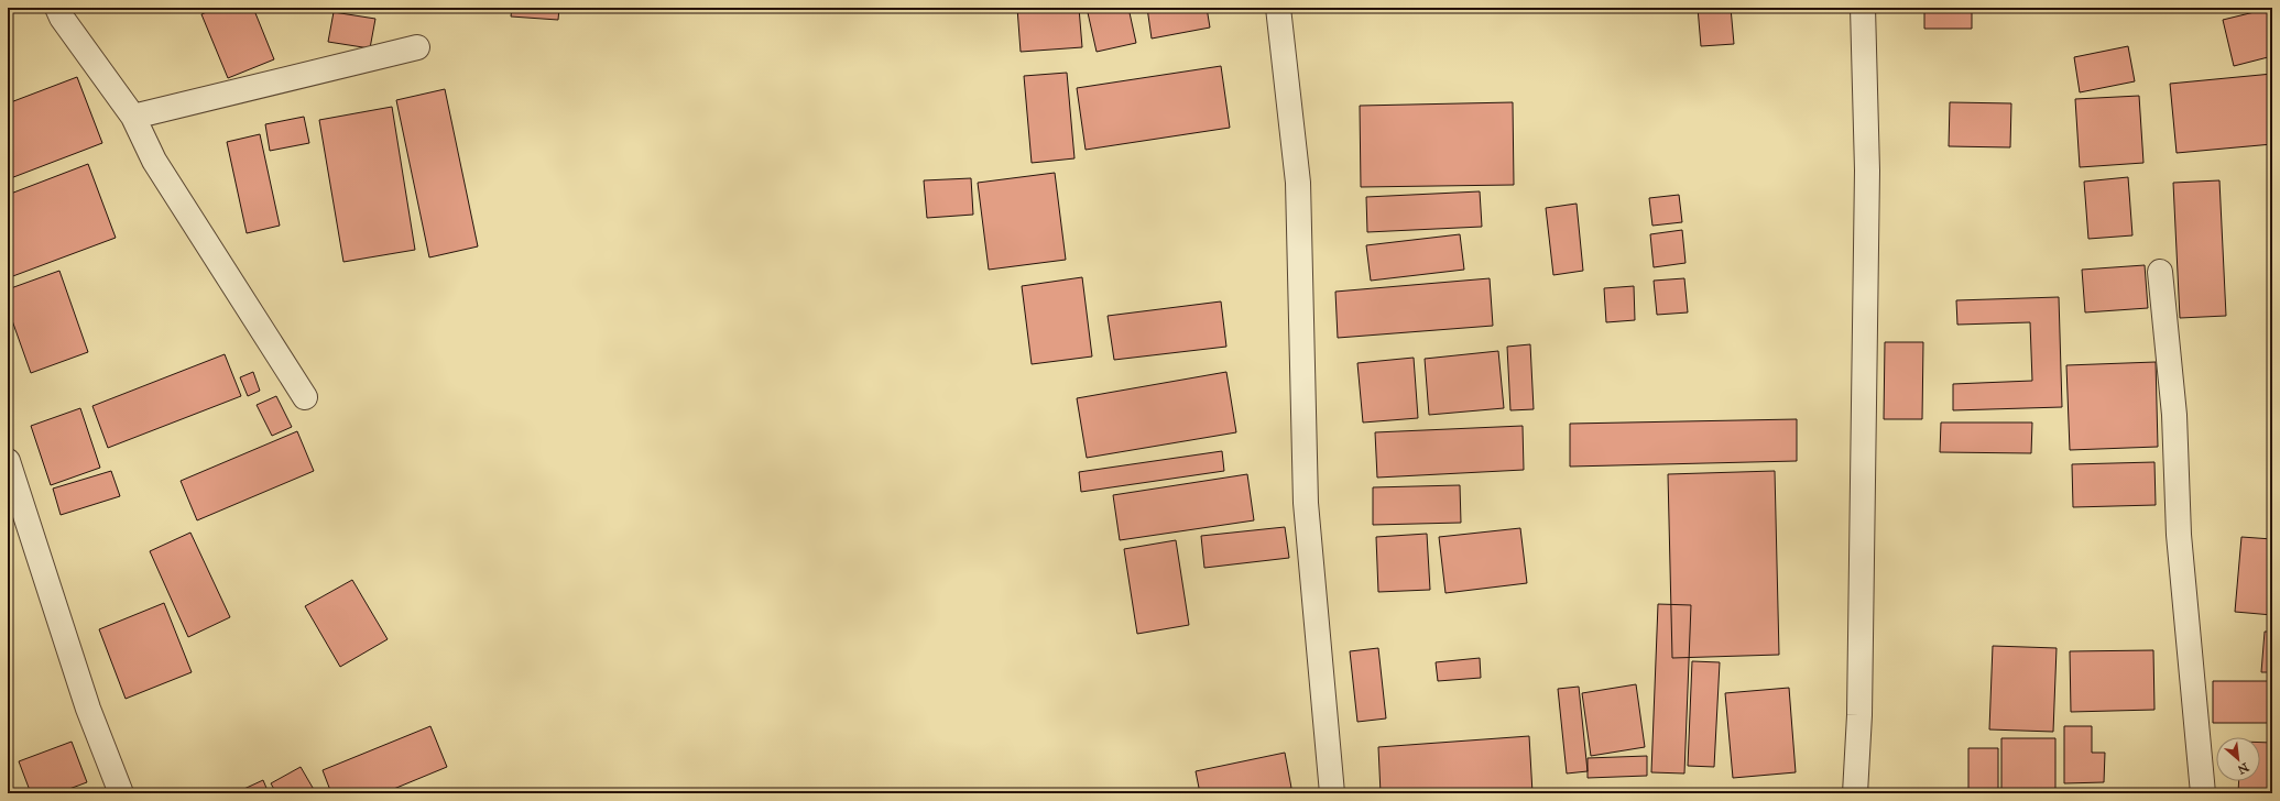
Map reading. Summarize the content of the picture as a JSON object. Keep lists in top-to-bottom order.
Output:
{
  "north": "bottom right"
}
